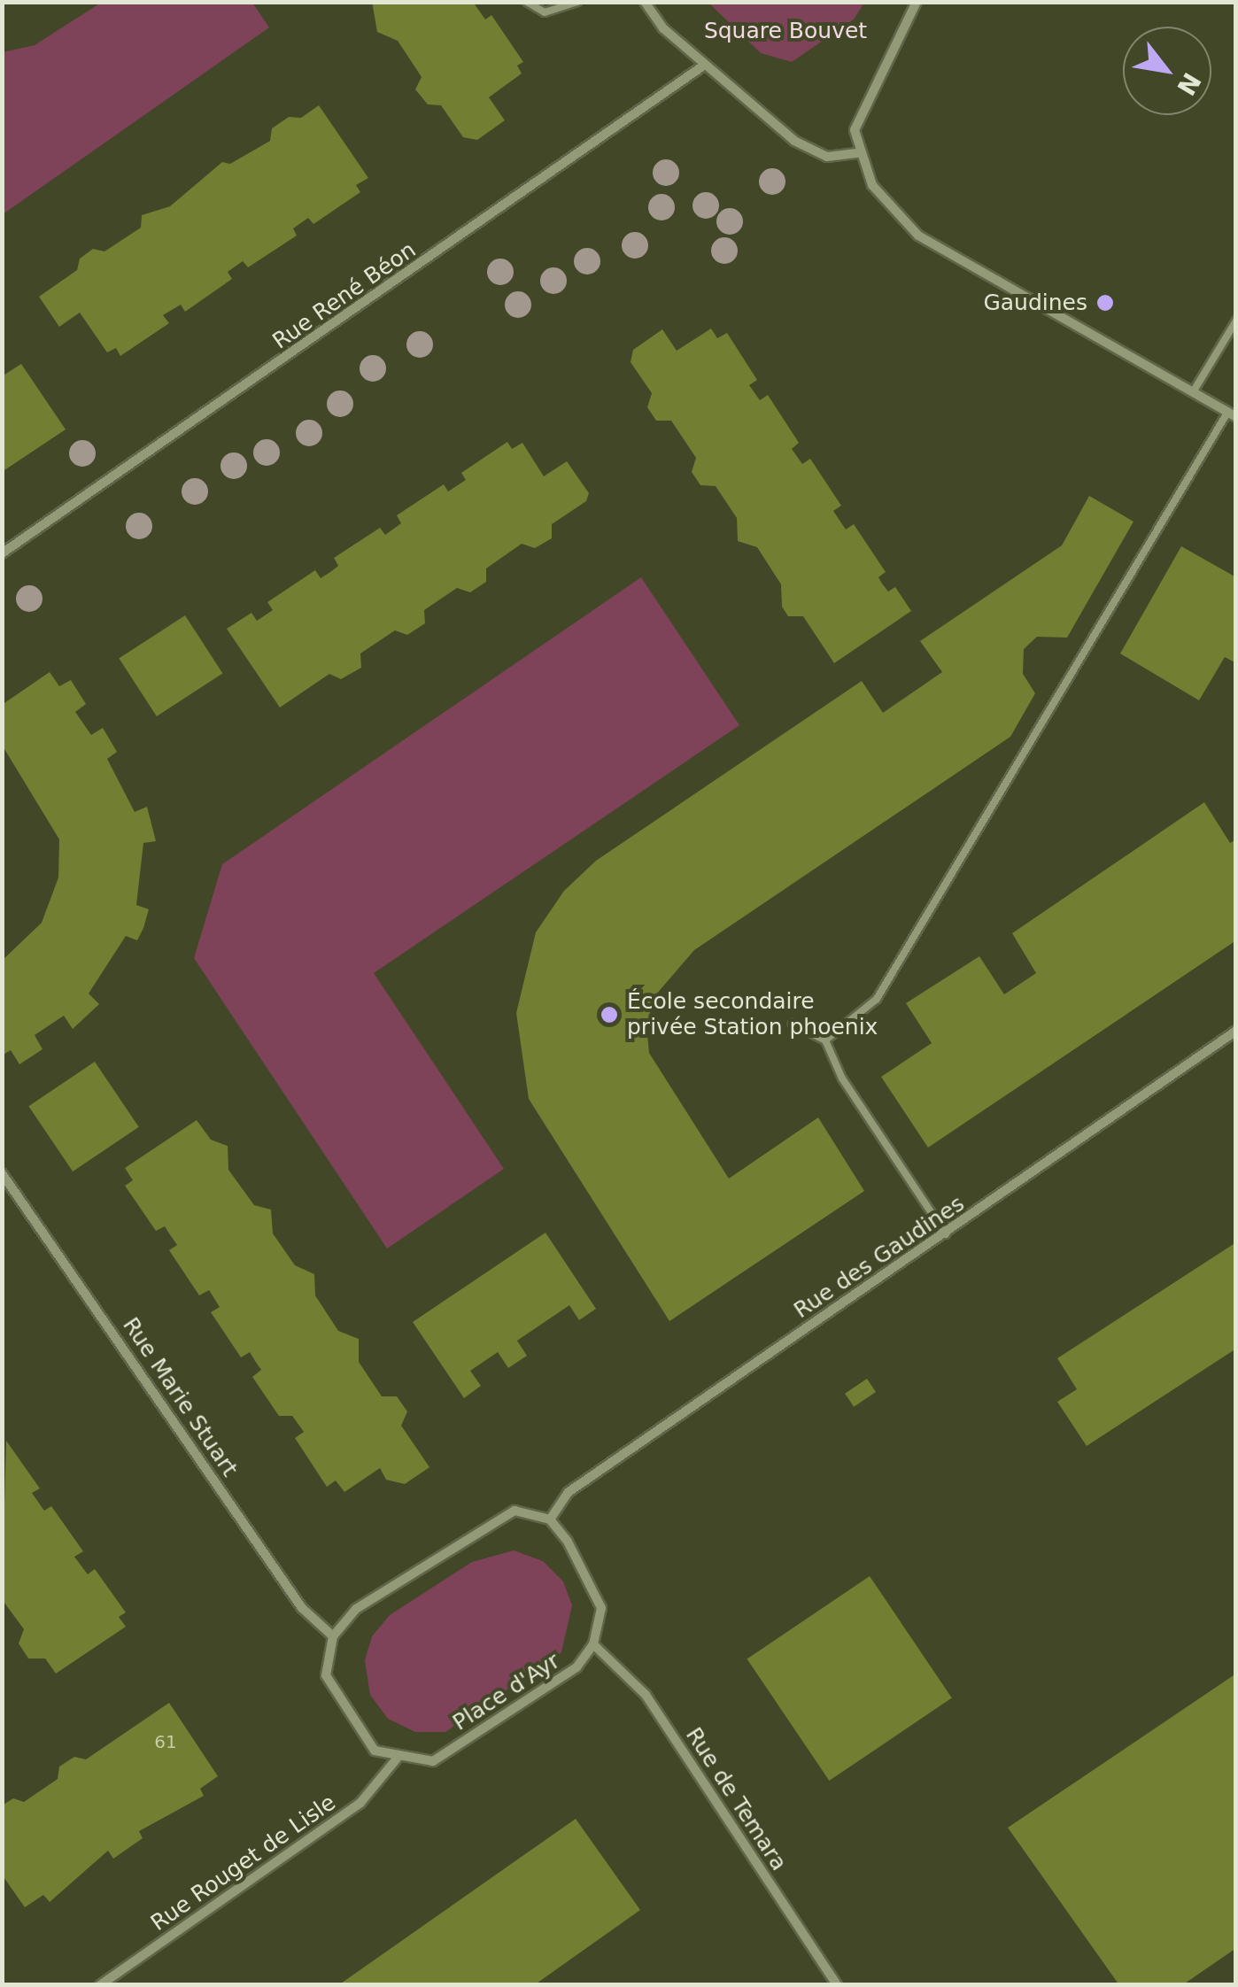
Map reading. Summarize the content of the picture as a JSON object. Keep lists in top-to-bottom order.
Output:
{
  "streets": {
    "street": [
      "Rue René Béon",
      "Rue des Gaudines",
      "Rue Marie Stuart",
      "Place d'Ayr",
      "Rue de Temara",
      "Rue Rouget de Lisle"
    ]
  },
  "crossings": [
    ["Rue des Gaudines", "Rue Marie Stuart"],
    ["Rue des Gaudines", "Place d'Ayr"],
    ["Rue des Gaudines", "Rue de Temara"],
    ["Rue des Gaudines", "Rue Rouget de Lisle"],
    ["Rue Marie Stuart", "Place d'Ayr"],
    ["Rue Marie Stuart", "Rue de Temara"],
    ["Rue Marie Stuart", "Rue Rouget de Lisle"],
    ["Place d'Ayr", "Rue de Temara"],
    ["Place d'Ayr", "Rue Rouget de Lisle"],
    ["Rue de Temara", "Rue Rouget de Lisle"]
  ],
  "parks": ["Square Bouvet"],
  "places": ["Gaudines", "École secondaire privée Station phoenix"],
  "house_numbers": ["61"],
  "north": "bottom right"
}
